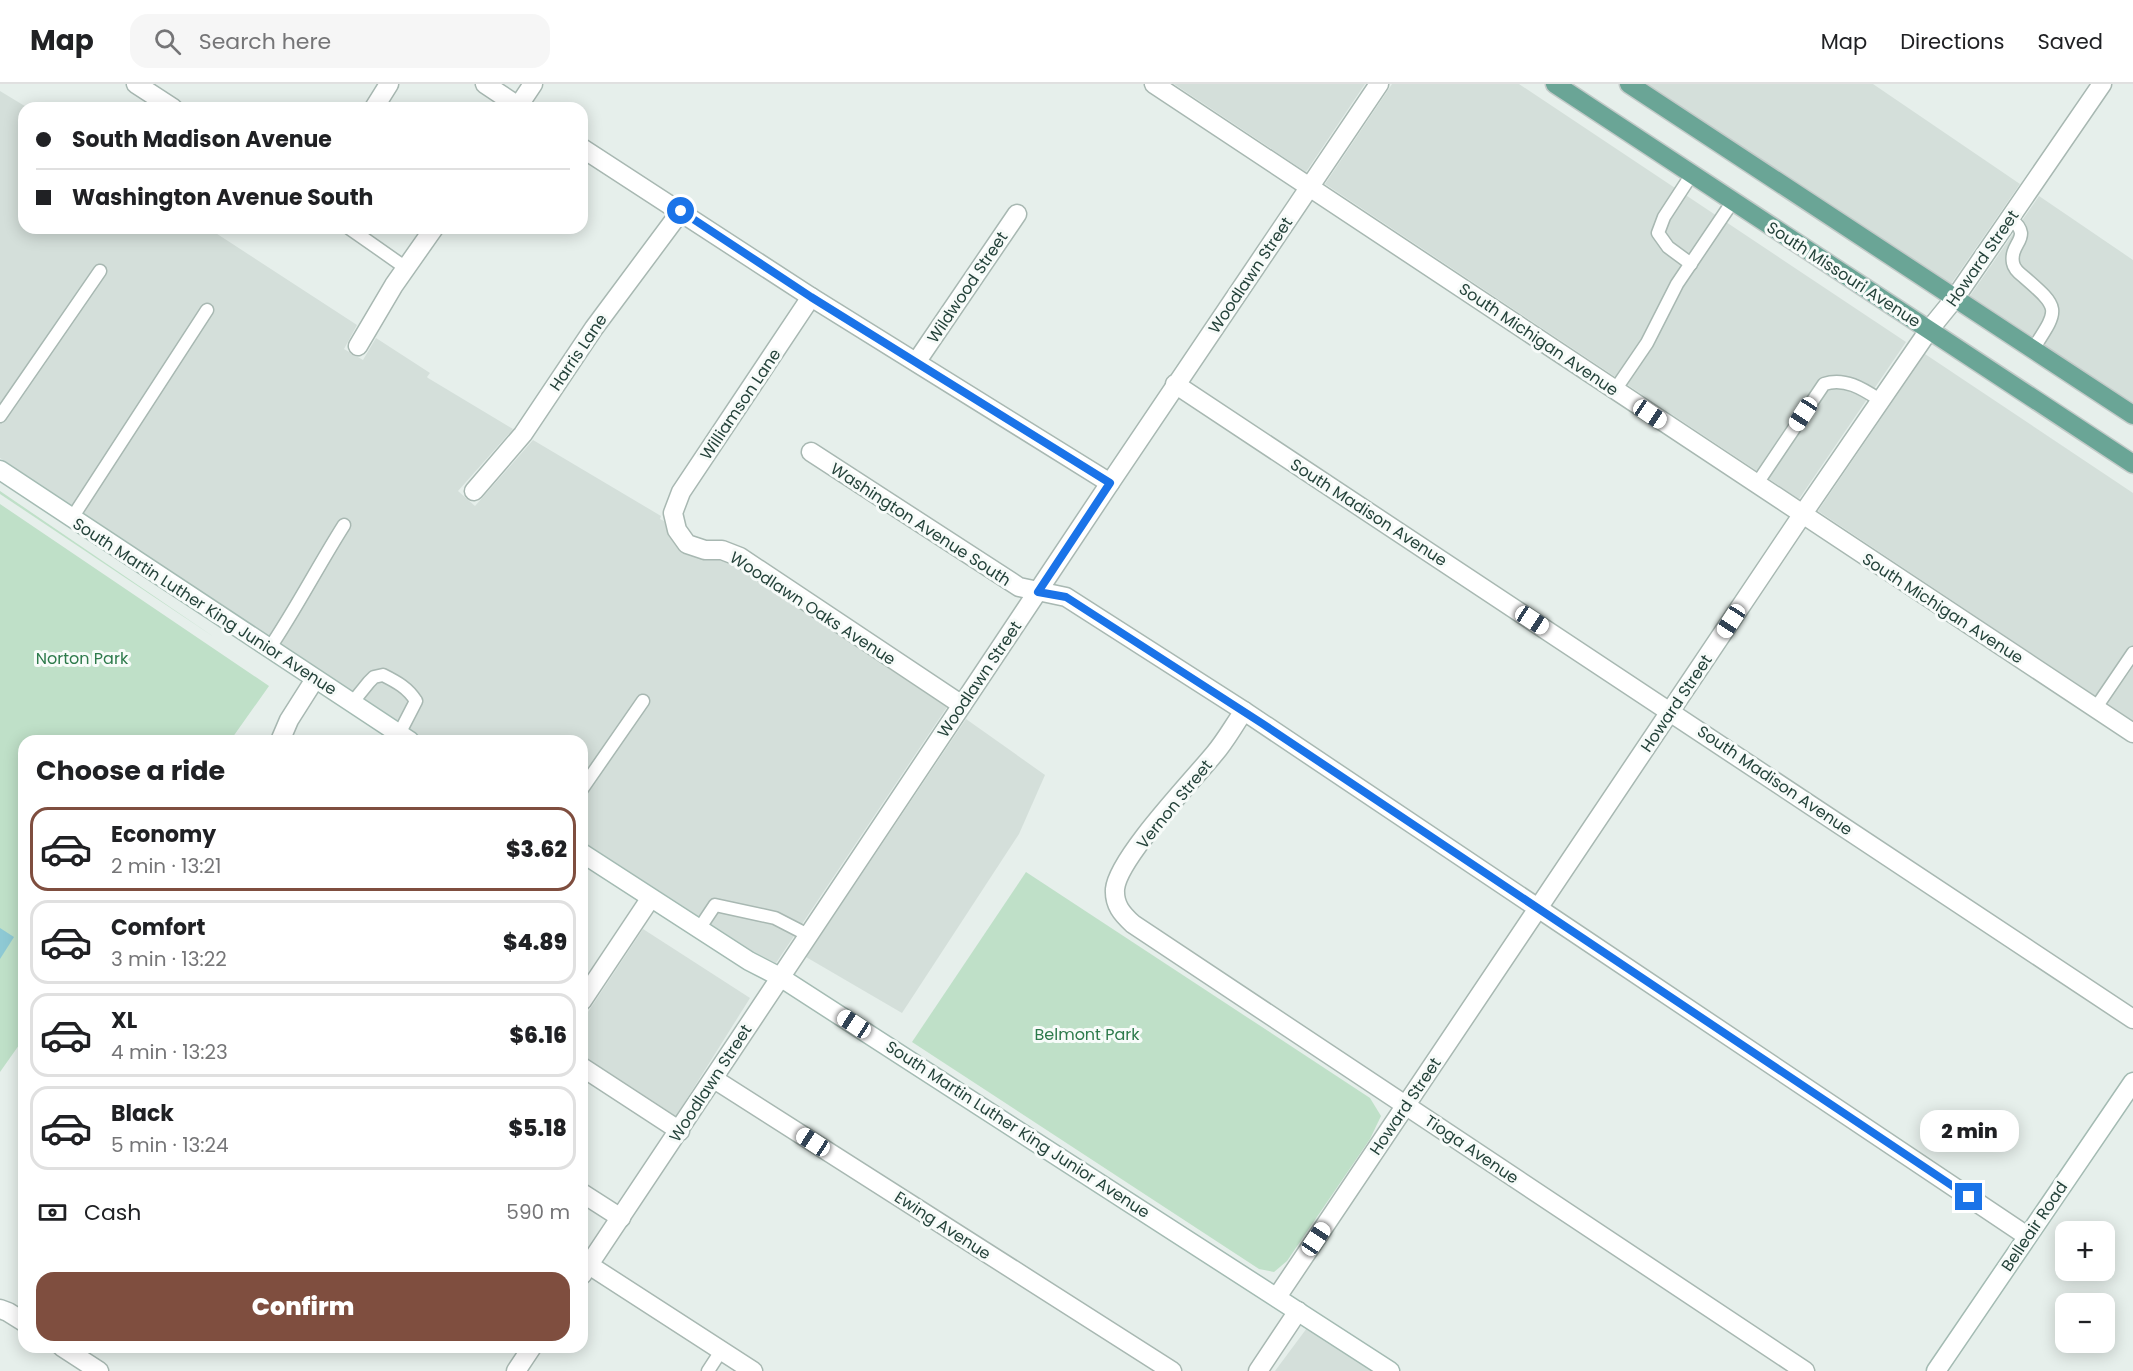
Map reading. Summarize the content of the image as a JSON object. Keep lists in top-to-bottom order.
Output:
{
  "streets": {
    "main road": ["South Missouri Avenue"],
    "street": [
      "Howard Street",
      "Woodlawn Street",
      "Wildwood Street",
      "South Michigan Avenue",
      "Harris Lane",
      "Williamson Lane",
      "South Madison Avenue",
      "Washington Avenue South",
      "South Martin Luther King Junior Avenue",
      "Woodlawn Oaks Avenue",
      "Vernon Street",
      "Tioga Avenue",
      "Ewing Avenue",
      "Belleair Road"
    ]
  },
  "crossings": [
    ["Howard Street", "South Missouri Avenue"],
    ["Howard Street", "South Michigan Avenue"],
    ["Howard Street", "South Madison Avenue"],
    ["Howard Street", "Washington Avenue South"],
    ["Howard Street", "South Martin Luther King Junior Avenue"],
    ["Howard Street", "Tioga Avenue"],
    ["Woodlawn Street", "South Michigan Avenue"],
    ["Woodlawn Street", "South Madison Avenue"],
    ["Woodlawn Street", "Washington Avenue South"],
    ["Woodlawn Street", "South Martin Luther King Junior Avenue"],
    ["Woodlawn Street", "Woodlawn Oaks Avenue"],
    ["Woodlawn Street", "Ewing Avenue"],
    ["Williamson Lane", "Woodlawn Oaks Avenue"],
    ["Washington Avenue South", "Vernon Street"],
    ["Washington Avenue South", "Belleair Road"],
    ["Vernon Street", "Tioga Avenue"]
  ],
  "parks": ["Norton Park", "Belmont Park"],
  "page": {
    "header": "Map",
    "search": "Search here",
    "nav": ["Map", "Directions", "Saved"],
    "banner": ["South Madison Avenue", "Washington Avenue South"],
    "heading": "Choose a ride",
    "list": [
      {
        "name": "Economy",
        "note": "2 min · 13:21",
        "value": "$3.62"
      },
      {
        "name": "Comfort",
        "note": "3 min · 13:22",
        "value": "$4.89"
      },
      {
        "name": "XL",
        "note": "4 min · 13:23",
        "value": "$6.16"
      },
      {
        "name": "Black",
        "note": "5 min · 13:24",
        "value": "$5.18"
      }
    ],
    "bubble": "2 min",
    "pay": ["Cash", "590 m"],
    "map_buttons": ["+", "−"],
    "buttons": "Confirm"
  }
}
